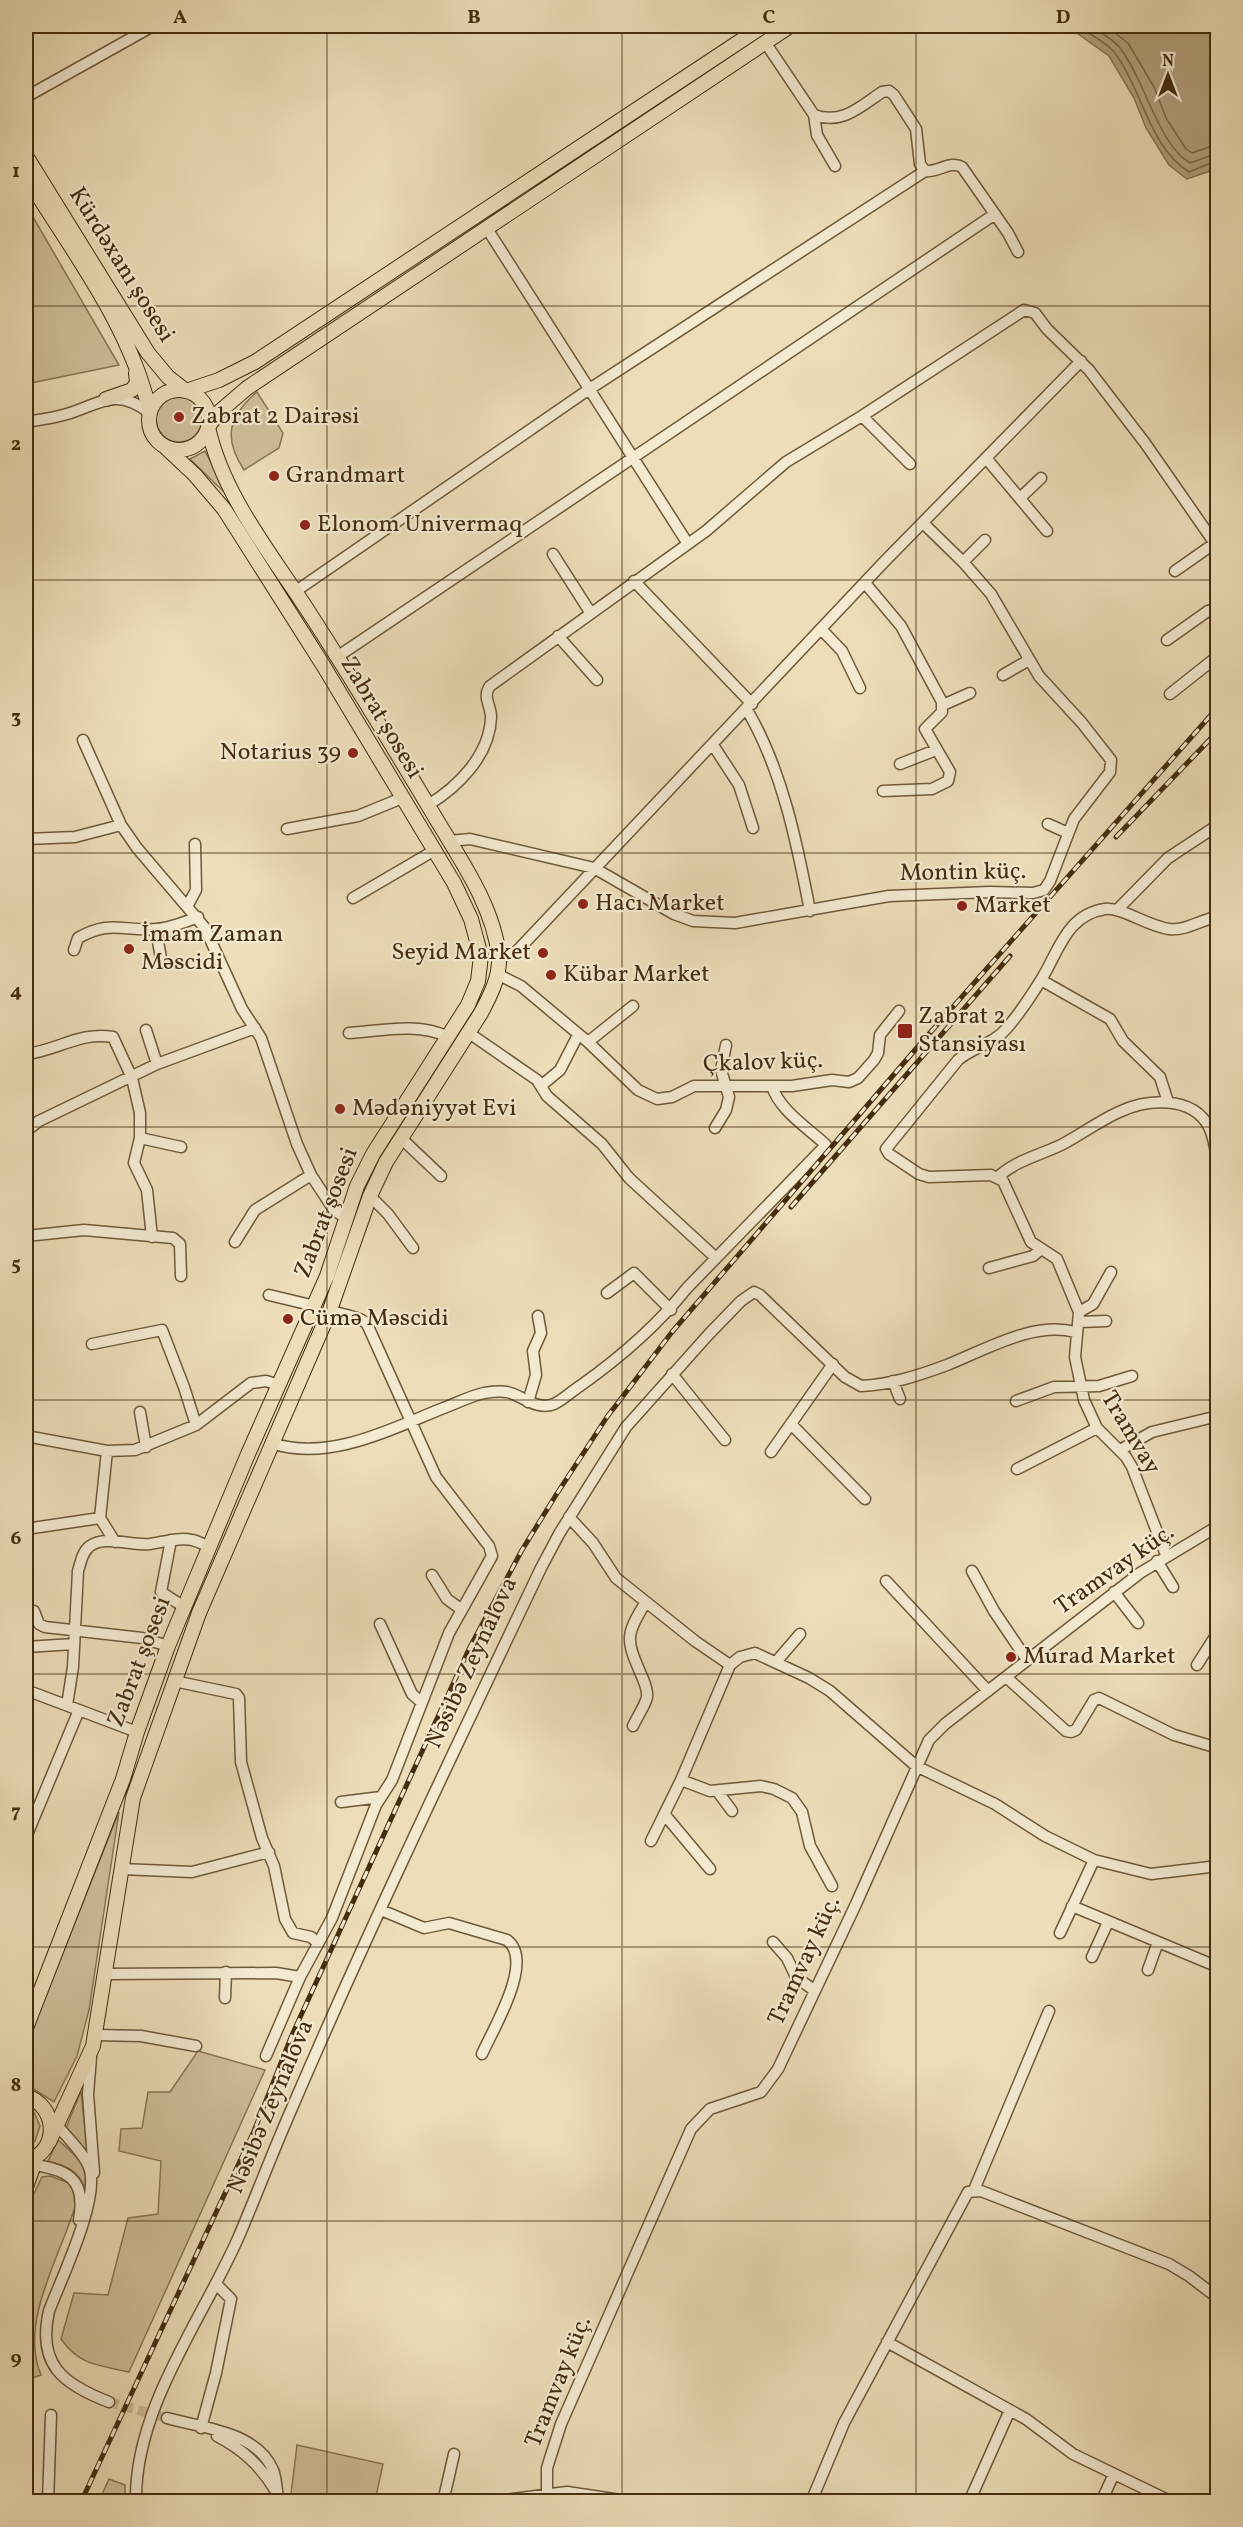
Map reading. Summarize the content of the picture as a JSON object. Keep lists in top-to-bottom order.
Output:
{
  "streets": {
    "main road": ["Kürdəxanı şosesi", "Zabrat şosesi"],
    "street": [
      "Montin küç.",
      "Çkalov küç.",
      "Tramvay",
      "Tramvay küç.",
      "Nəsibə Zeynalova"
    ]
  },
  "crossings": [
    ["Kürdəxanı şosesi", "Zabrat şosesi"],
    ["Zabrat şosesi", "Montin küç."],
    ["Zabrat şosesi", "Çkalov küç."],
    ["Tramvay", "Tramvay küç."],
    ["Tramvay", "Nəsibə Zeynalova"]
  ],
  "places": {
    "other": [
      "Zabrat 2 Dairəsi",
      "Grandmart",
      "Elonom Univermaq",
      "Notarius 39",
      "Hacı Market",
      "Market",
      "İmam Zaman Məscidi",
      "Seyid Market",
      "Kübar Market",
      "Mədəniyyət Evi",
      "Cümə Məscidi",
      "Murad Market"
    ],
    "transit": ["Zabrat 2 Stansiyası"]
  },
  "north": "top",
  "grid": {
    "columns": [
      "A",
      "B",
      "C",
      "D"
    ],
    "rows": [
      "1",
      "2",
      "3",
      "4",
      "5",
      "6",
      "7",
      "8",
      "9"
    ]
  }
}
